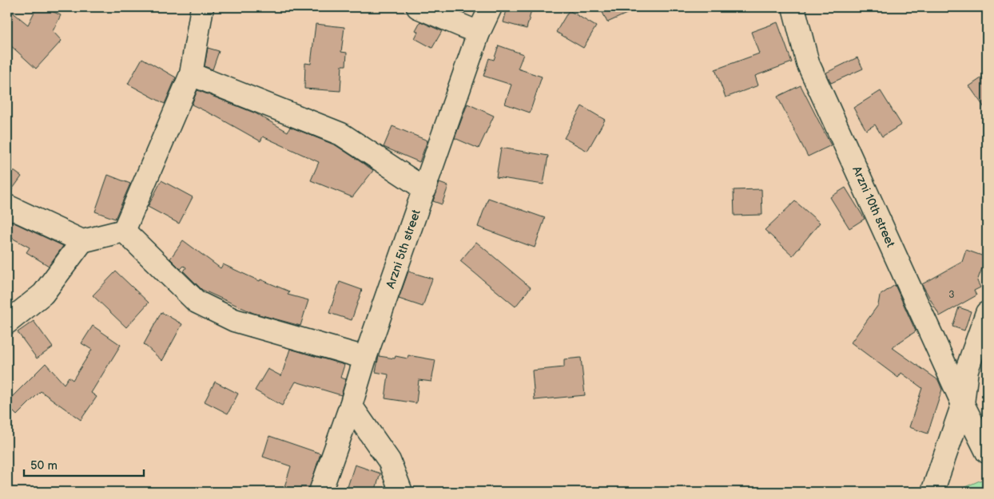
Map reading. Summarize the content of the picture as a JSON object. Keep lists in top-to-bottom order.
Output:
{
  "streets": {
    "street": ["Arzni 10th street", "Arzni 5th street"]
  },
  "house_numbers": ["3"],
  "scale_bar": "50 m"
}
